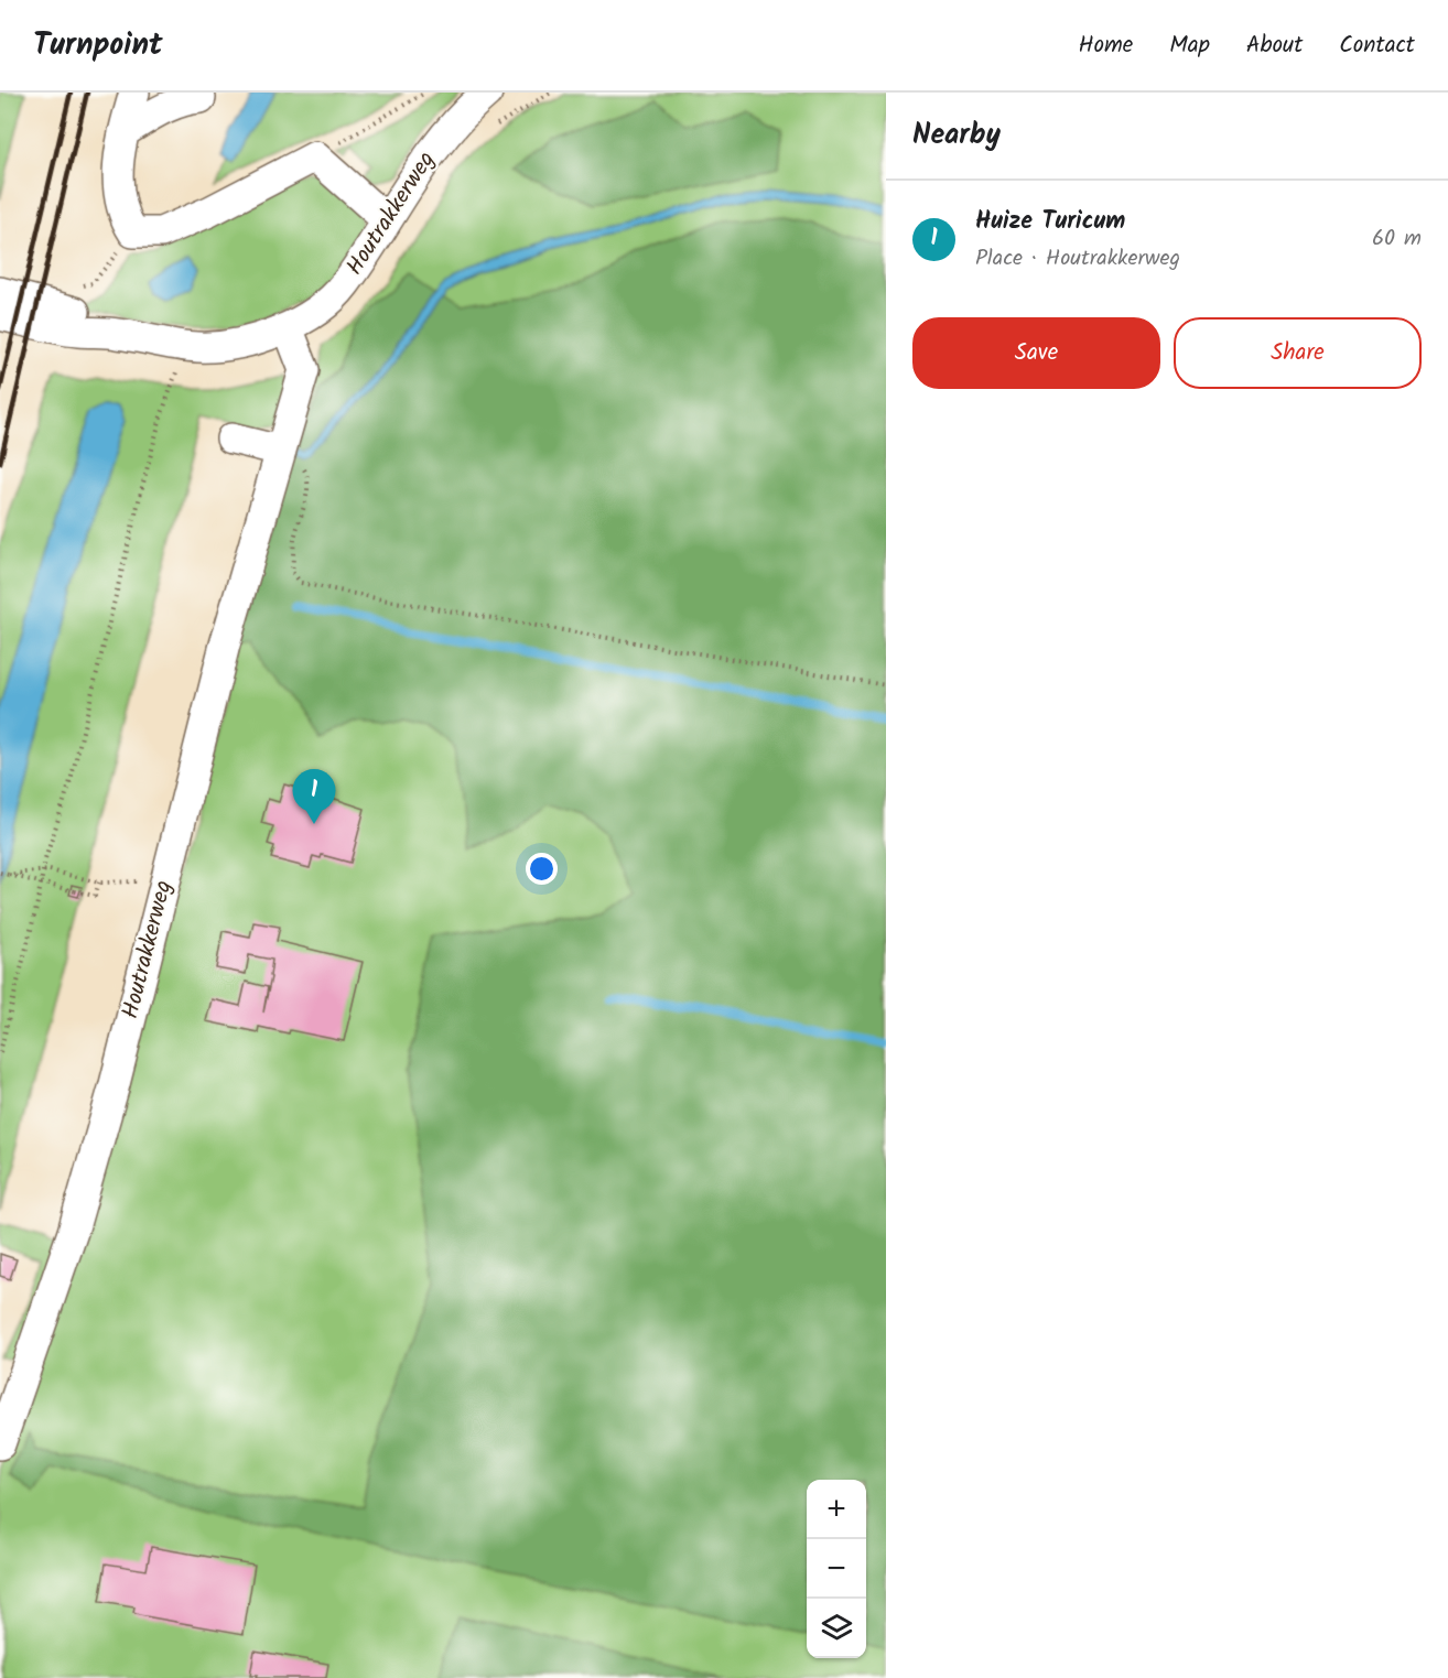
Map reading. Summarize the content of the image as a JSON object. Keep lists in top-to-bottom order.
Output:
{
  "streets": {
    "street": ["Houtrakkerweg"]
  },
  "page": {
    "header": "Turnpoint",
    "nav": [
      "Home",
      "Map",
      "About",
      "Contact"
    ],
    "heading": "Nearby",
    "list": [
      {
        "mark": "1",
        "name": "Huize Turicum",
        "note": "Place · Houtrakkerweg",
        "value": "60 m"
      }
    ],
    "buttons": ["Save", "Share"],
    "pins": "1",
    "map_buttons": ["+", "−"]
  }
}
